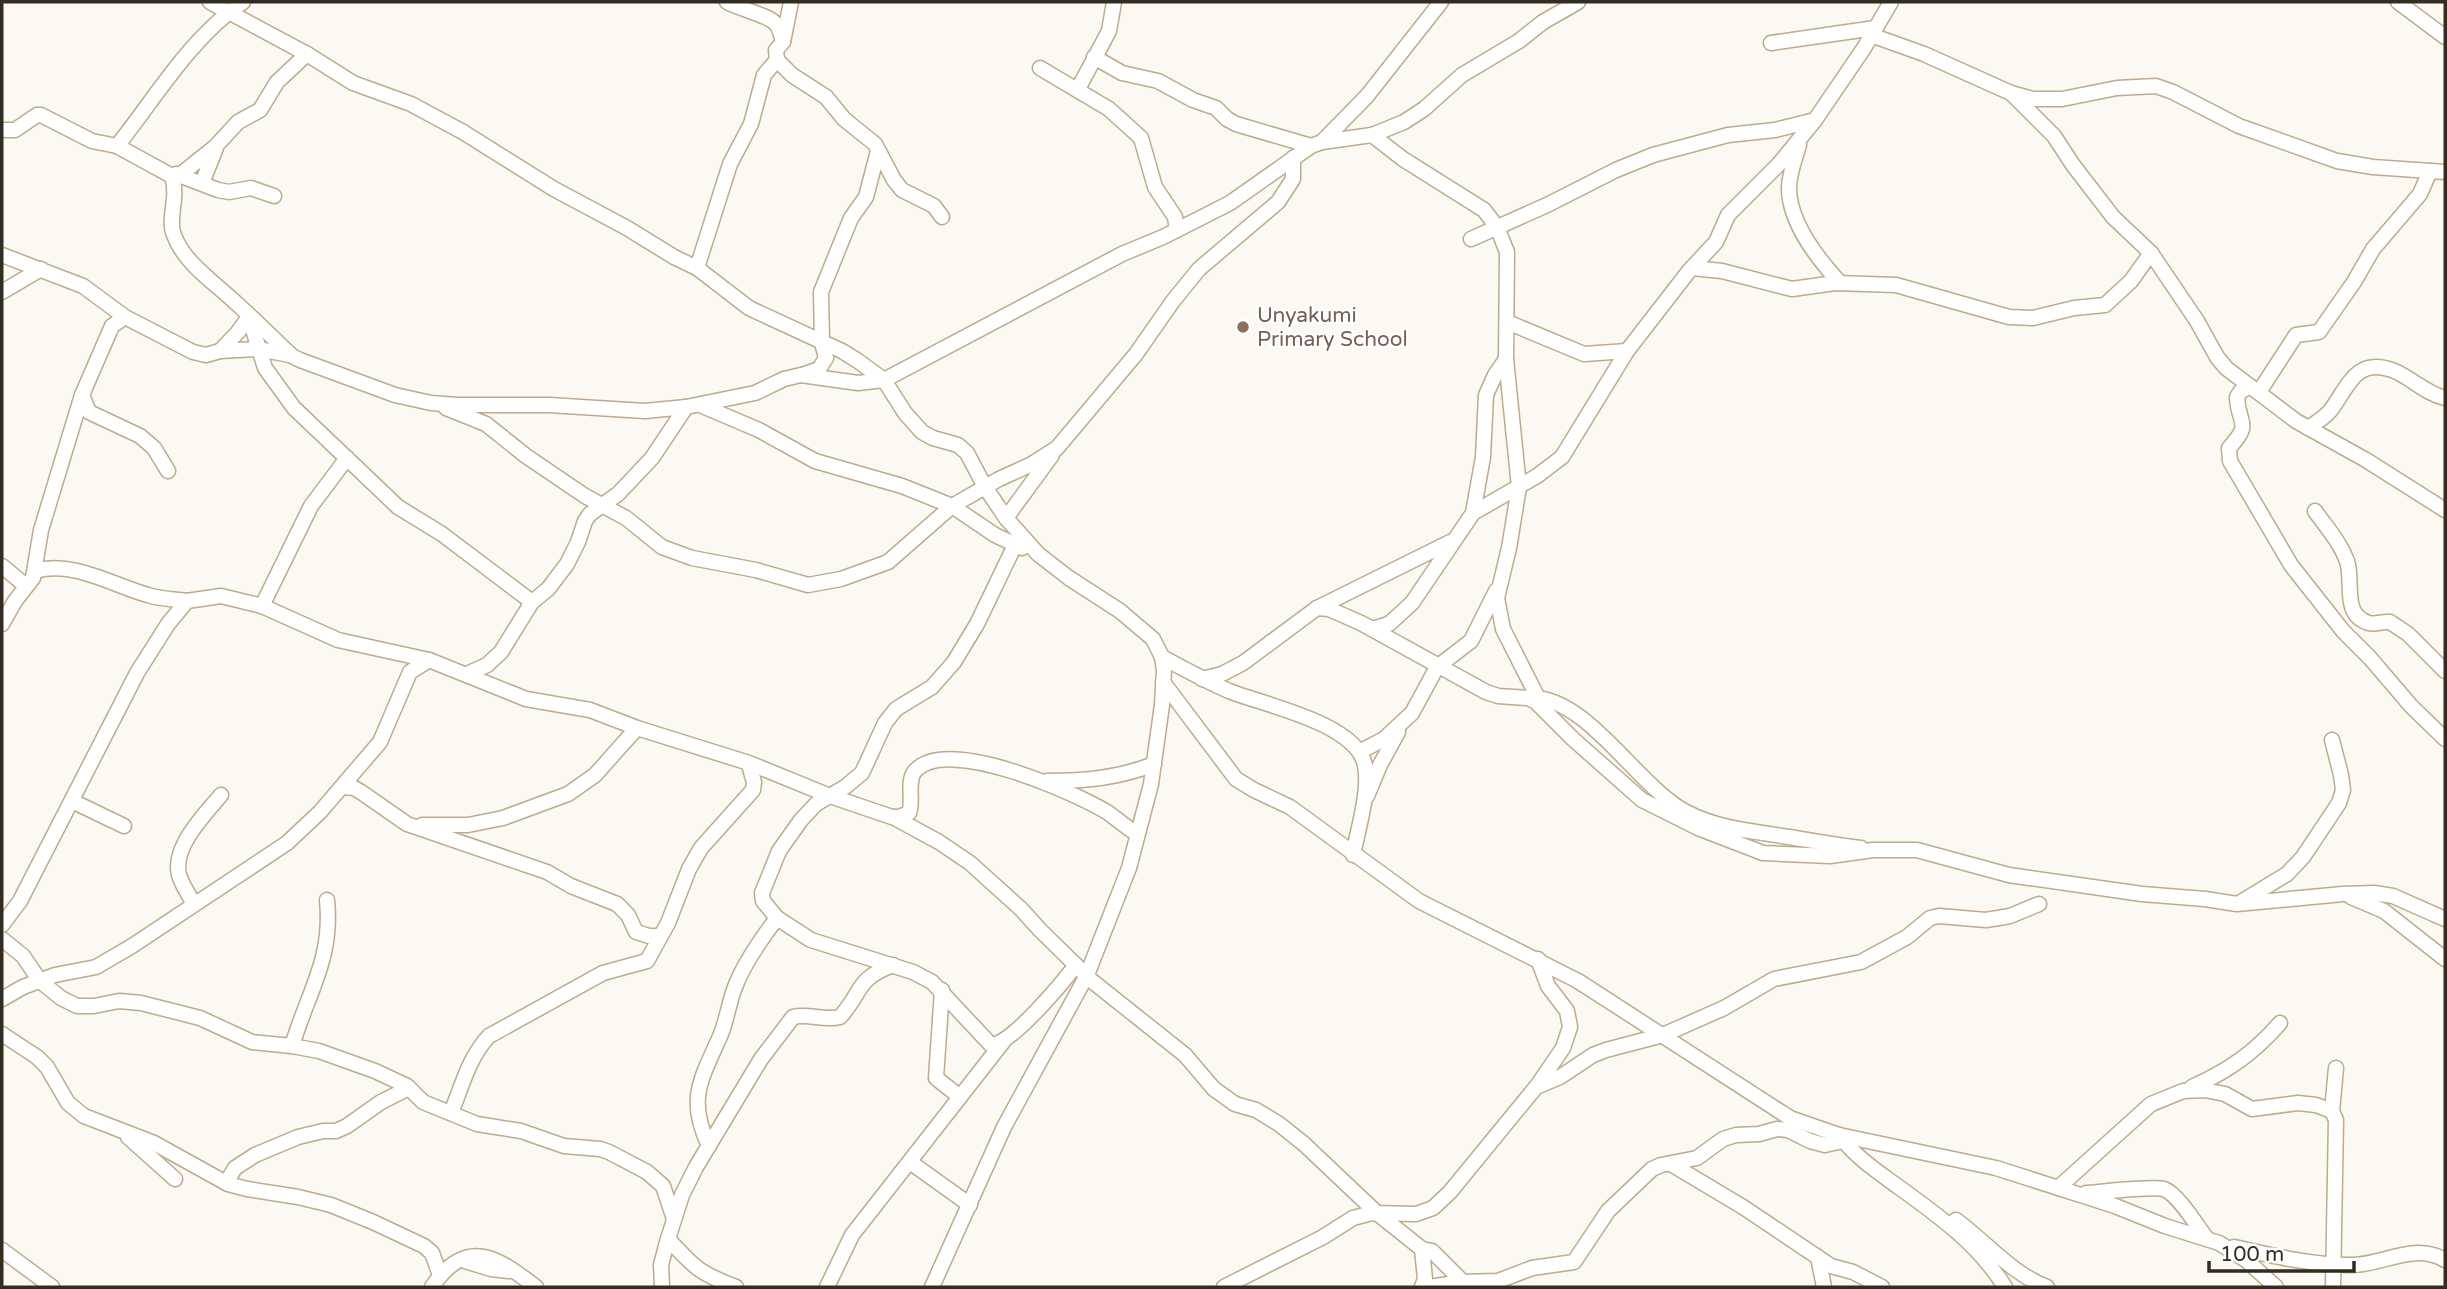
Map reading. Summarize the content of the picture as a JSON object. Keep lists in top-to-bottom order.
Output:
{
  "places": ["Unyakumi Primary School"],
  "scale_bar": "100 m"
}
